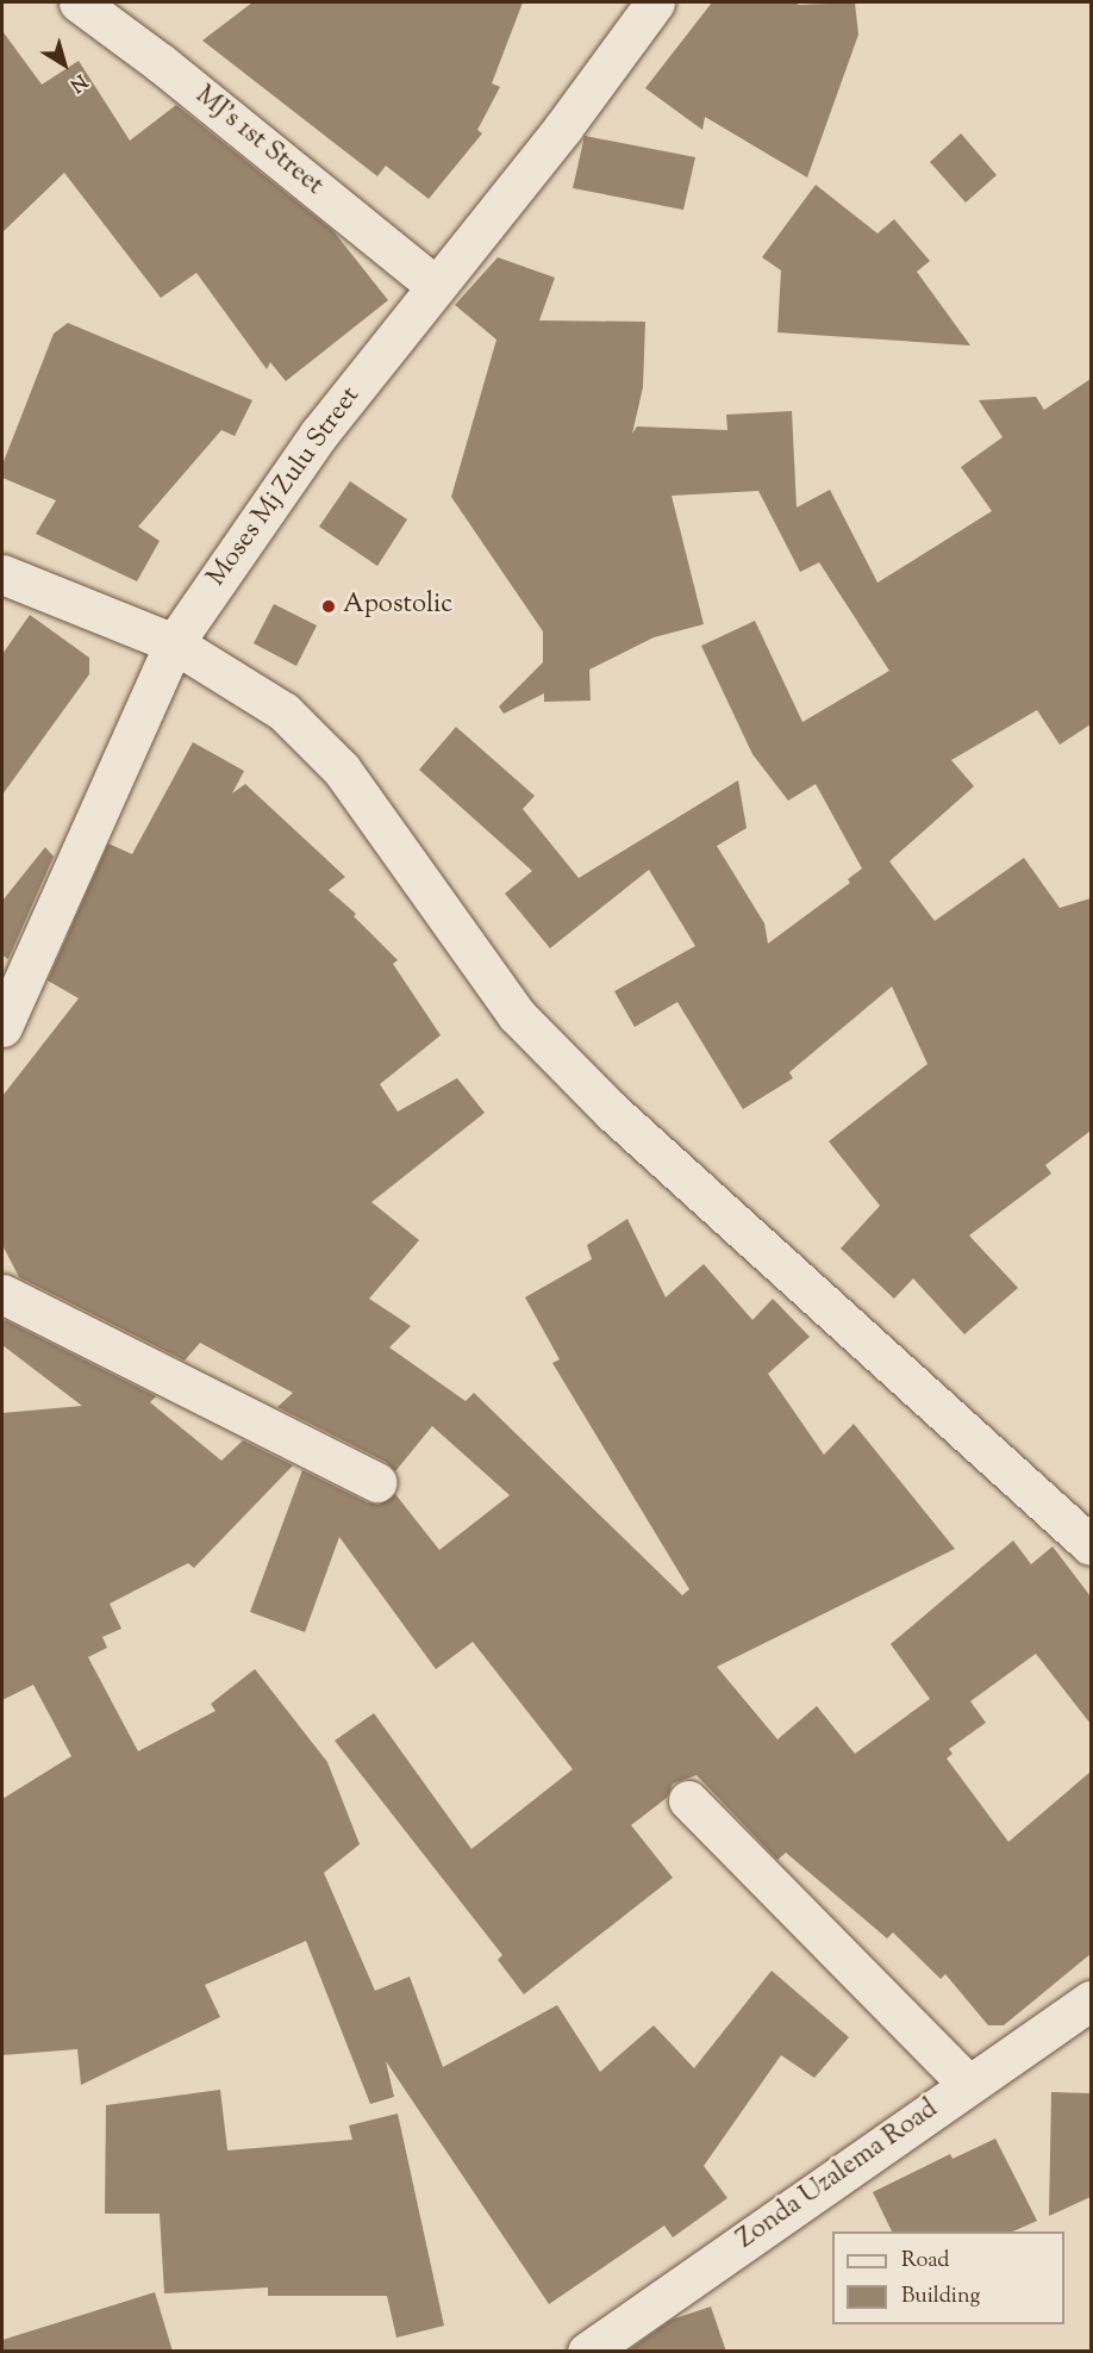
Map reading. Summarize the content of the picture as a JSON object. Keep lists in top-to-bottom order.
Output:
{
  "streets": {
    "street": ["MJ’s 1st Street", "Moses Mj Zulu Street", "Zonda Uzalema Road"]
  },
  "crossings": [
    ["MJ’s 1st Street", "Moses Mj Zulu Street"]
  ],
  "places": ["Apostolic"],
  "legend": ["Road", "Building"],
  "north": "bottom right"
}
